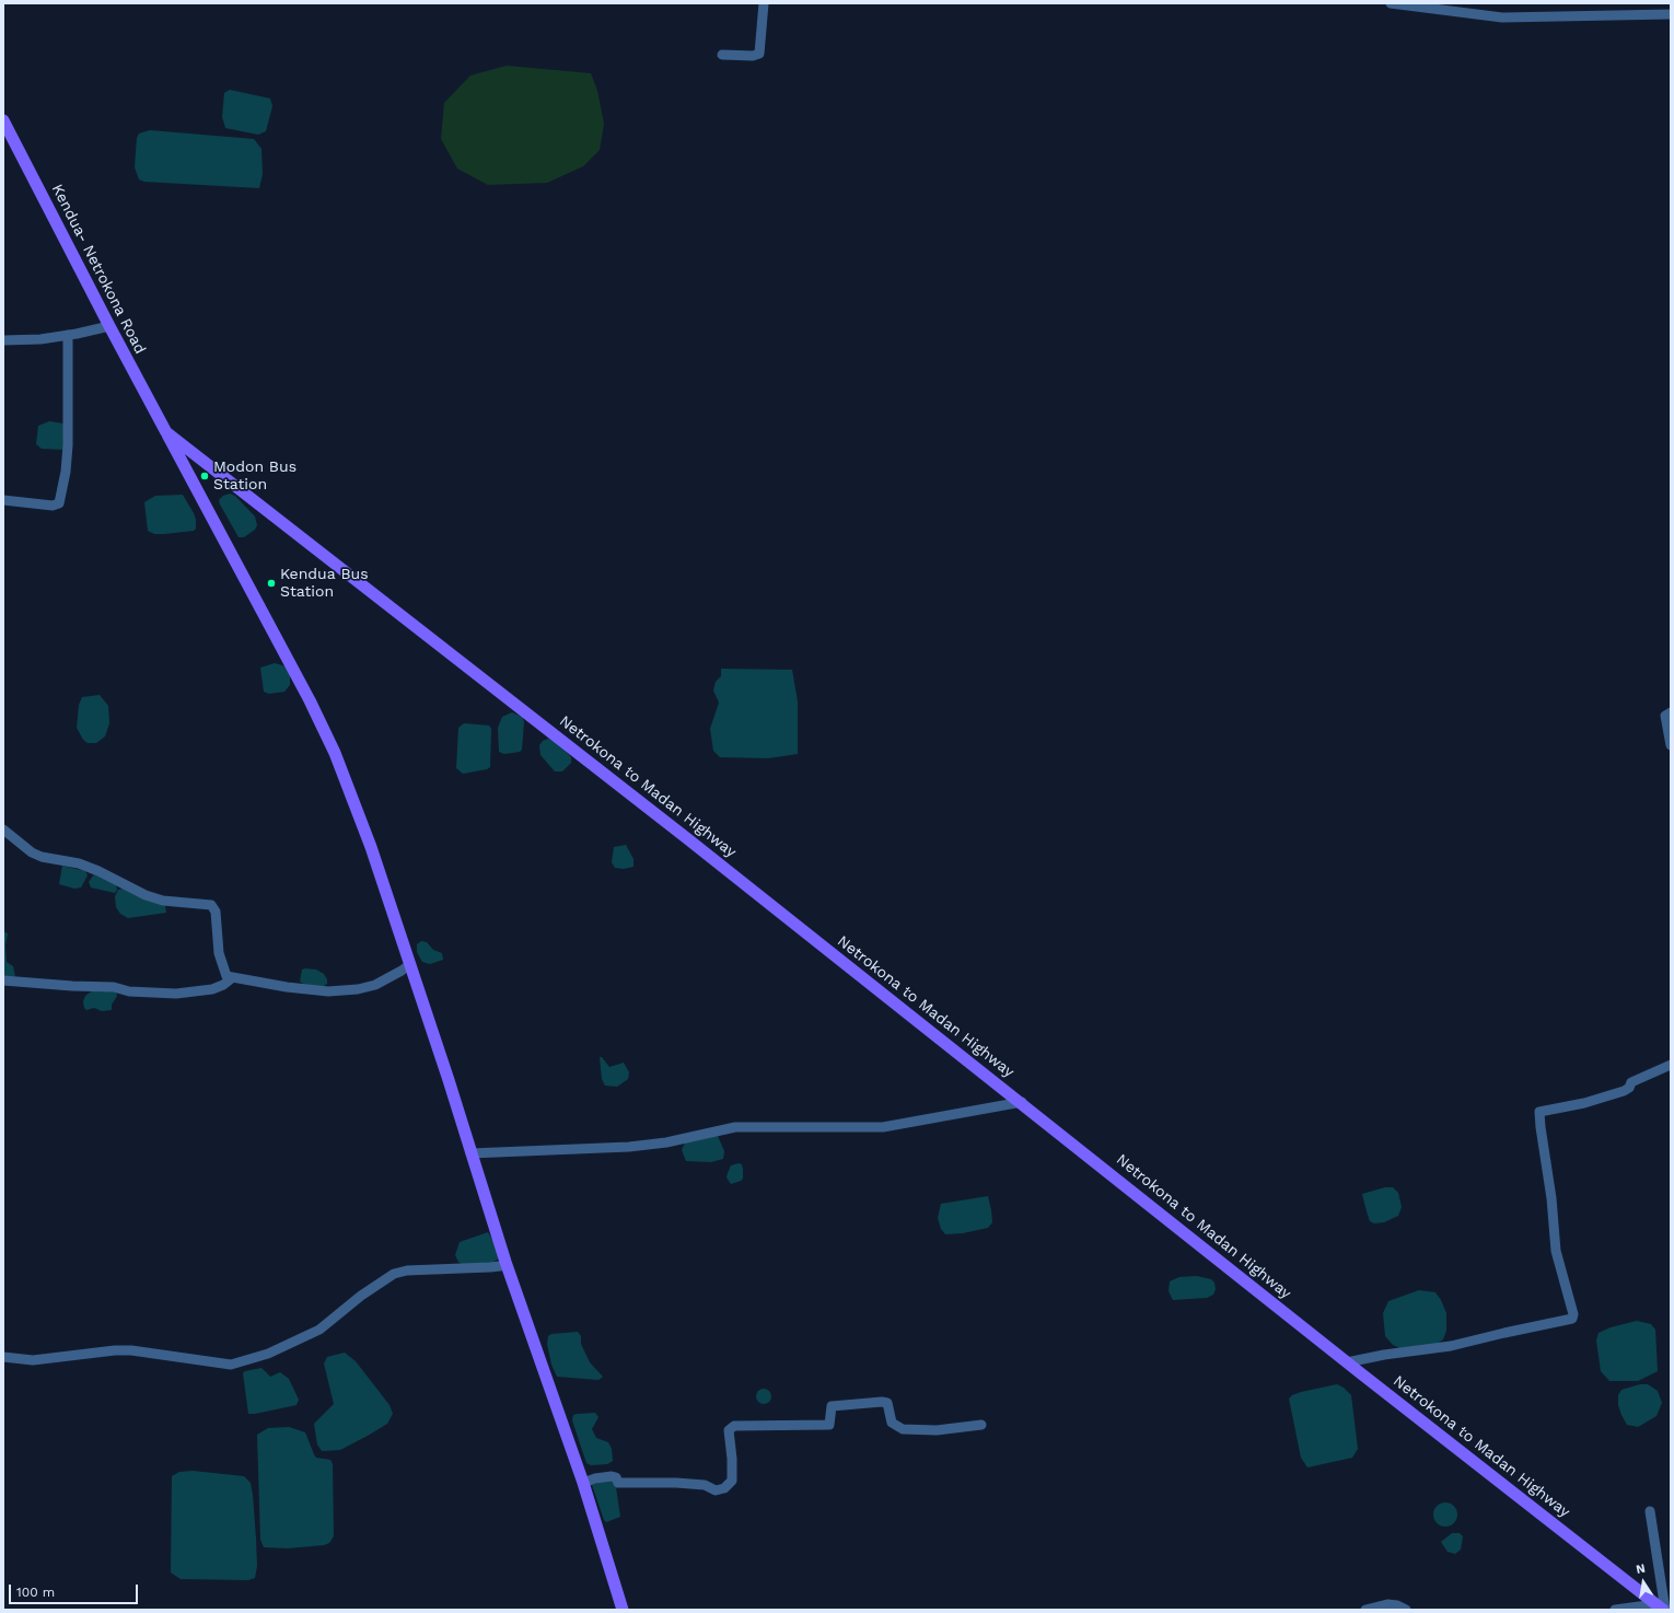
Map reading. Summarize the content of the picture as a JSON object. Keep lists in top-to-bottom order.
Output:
{
  "streets": {
    "main road": ["Kendua- Netrokona Road", "Netrokona to Madan Highway"]
  },
  "crossings": [
    ["Kendua- Netrokona Road", "Netrokona to Madan Highway"]
  ],
  "places": ["Modon Bus Station", "Kendua Bus Station"],
  "scale_bar": "100 m",
  "north": "top"
}
